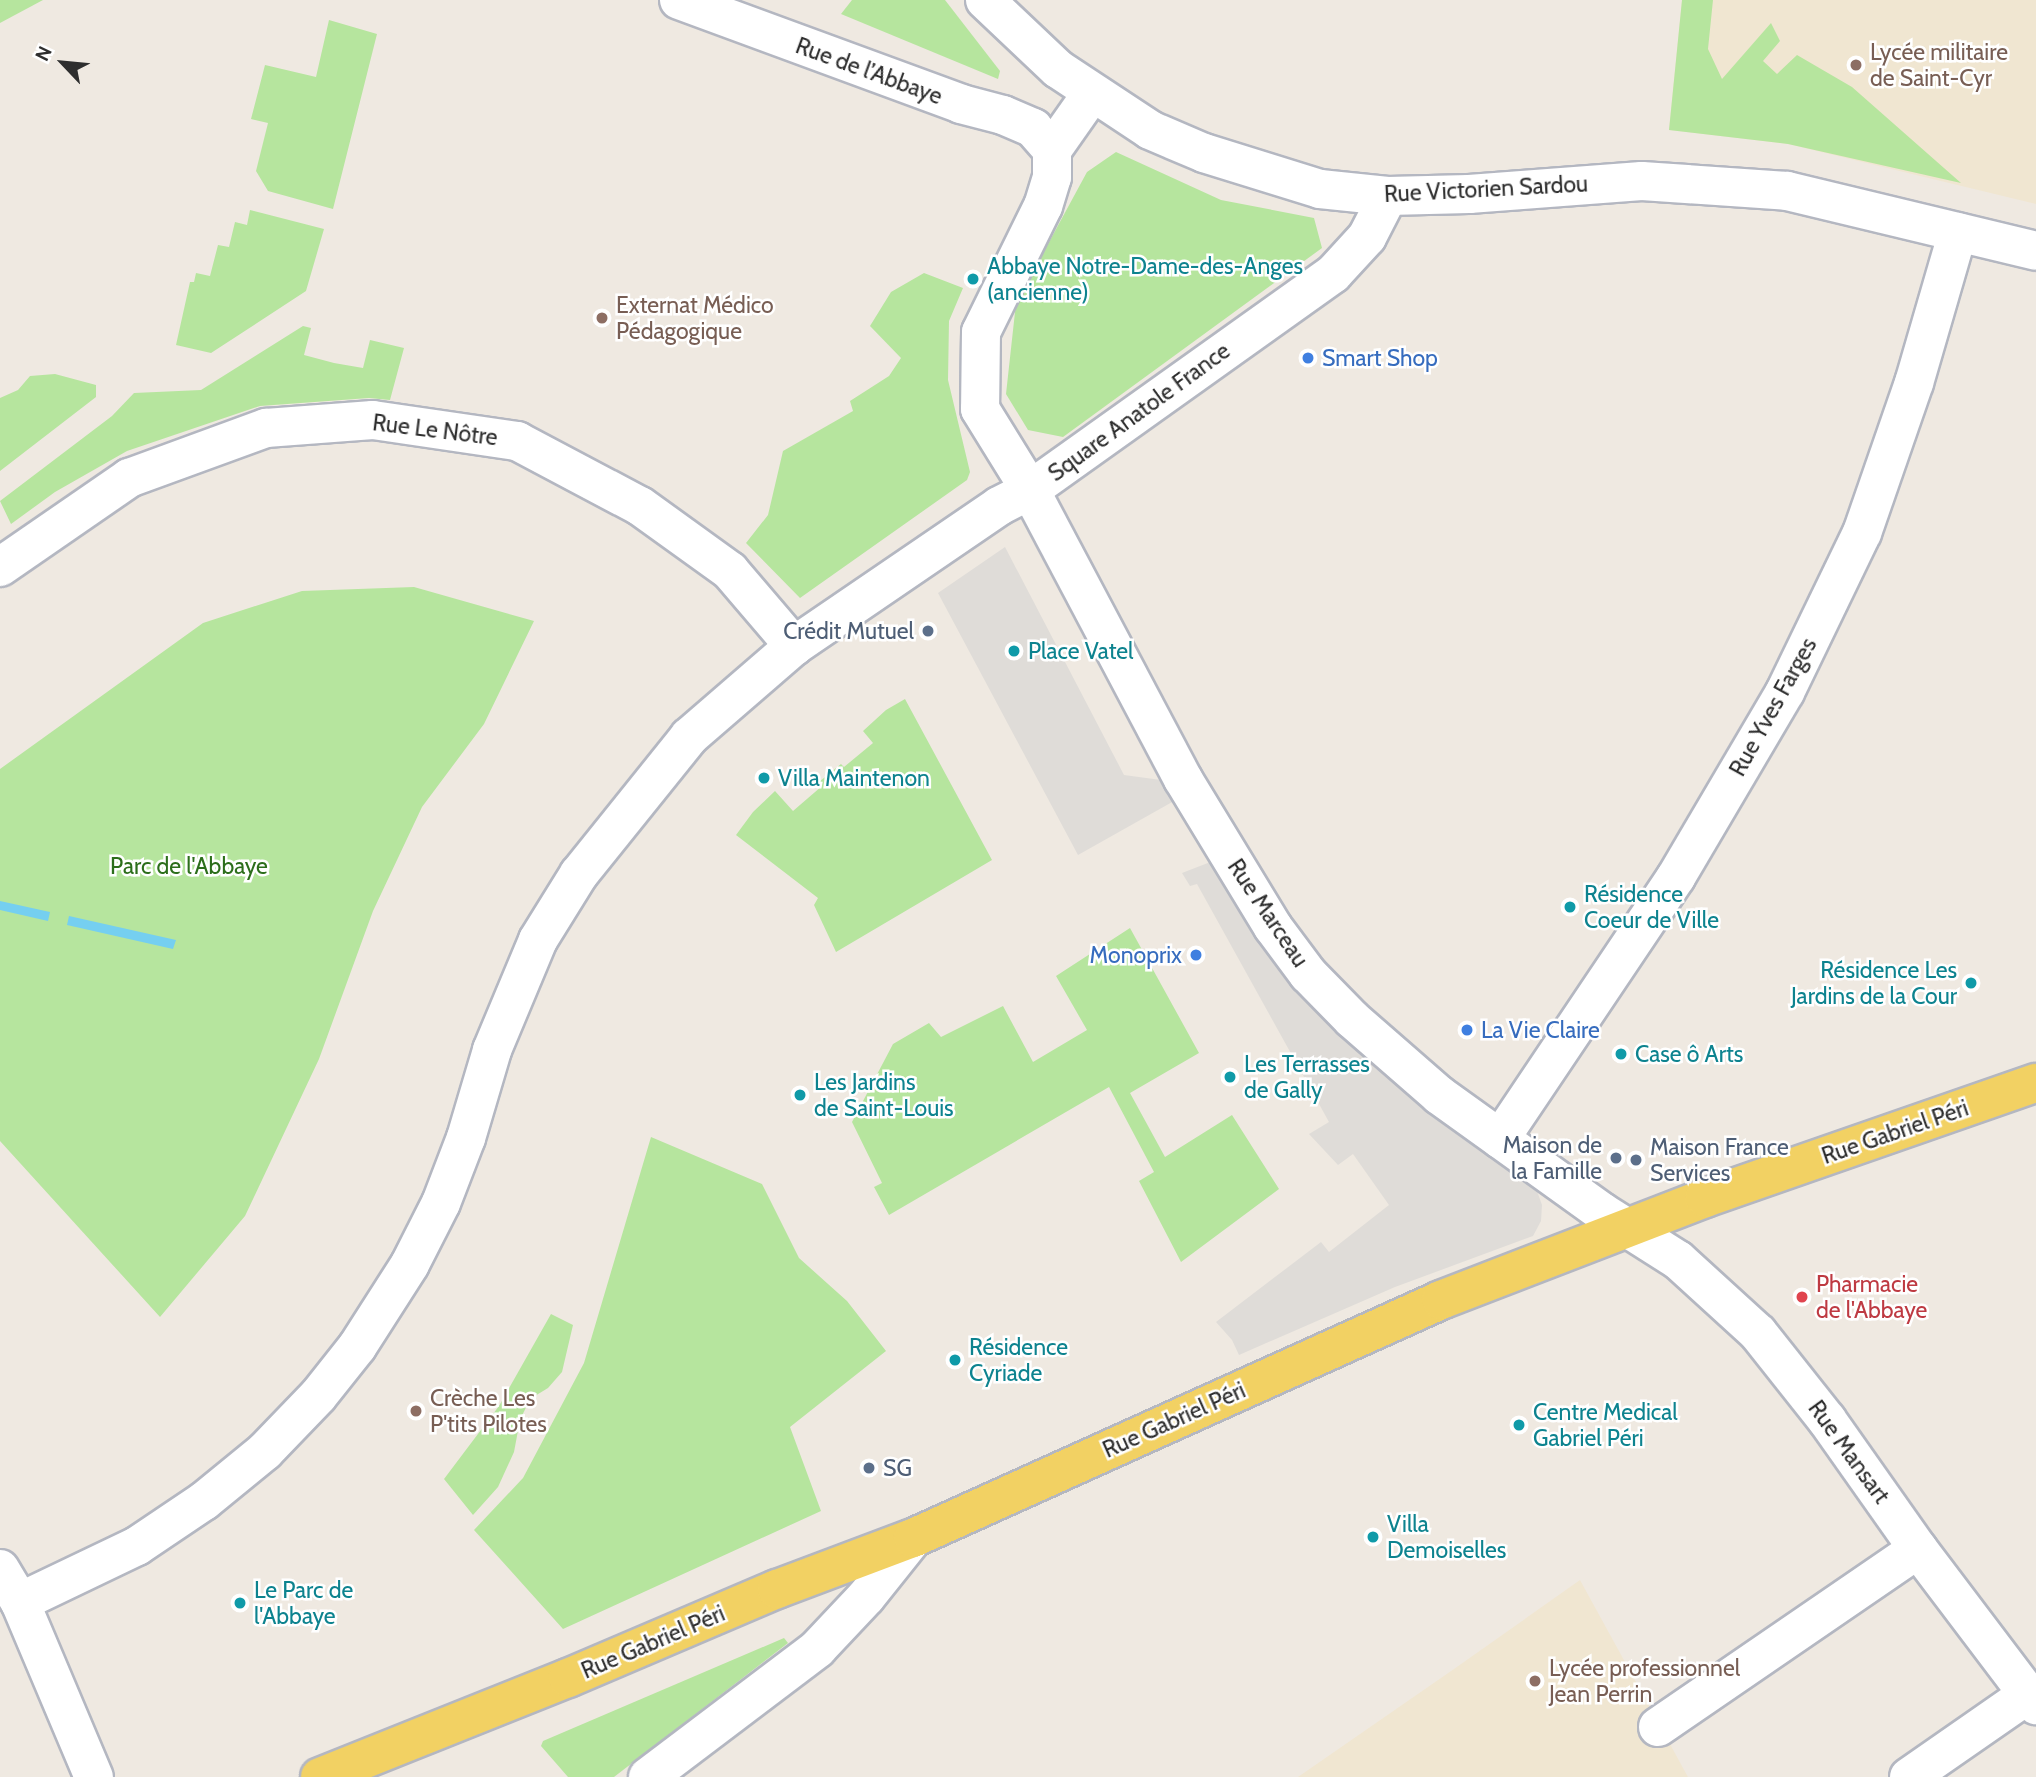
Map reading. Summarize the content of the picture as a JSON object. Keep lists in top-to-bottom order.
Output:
{
  "streets": {
    "main road": ["Rue Gabriel Péri"],
    "street": [
      "Rue de l’Abbaye",
      "Rue Victorien Sardou",
      "Square Anatole France",
      "Rue Le Nôtre",
      "Rue Yves Farges",
      "Rue Marceau",
      "Rue Mansart"
    ]
  },
  "crossings": [
    ["Rue de l’Abbaye", "Square Anatole France"],
    ["Rue Victorien Sardou", "Square Anatole France"],
    ["Rue Victorien Sardou", "Rue Yves Farges"],
    ["Square Anatole France", "Rue Marceau"],
    ["Rue Yves Farges", "Rue Marceau"],
    ["Rue Marceau", "Rue Gabriel Péri"],
    ["Rue Marceau", "Rue Mansart"],
    ["Rue Gabriel Péri", "Rue Mansart"]
  ],
  "parks": ["Parc de l'Abbaye"],
  "places": [
    "Lycée militaire de Saint-Cyr",
    "Abbaye Notre-Dame-des-Anges (ancienne)",
    "Externat Médico Pédagogique",
    "Smart Shop",
    "Crédit Mutuel",
    "Place Vatel",
    "Villa Maintenon",
    "Résidence Coeur de Ville",
    "Monoprix",
    "Résidence Les Jardins de la Cour",
    "La Vie Claire",
    "Case ô Arts",
    "Les Terrasses de Gally",
    "Les Jardins de Saint-Louis",
    "Maison de la Famille",
    "Maison France Services",
    "Pharmacie de l'Abbaye",
    "Résidence Cyriade",
    "Crèche Les P'tits Pilotes",
    "Centre Medical Gabriel Péri",
    "SG",
    "Villa Demoiselles",
    "Le Parc de l'Abbaye",
    "Lycée professionnel Jean Perrin"
  ],
  "north": "top left"
}
